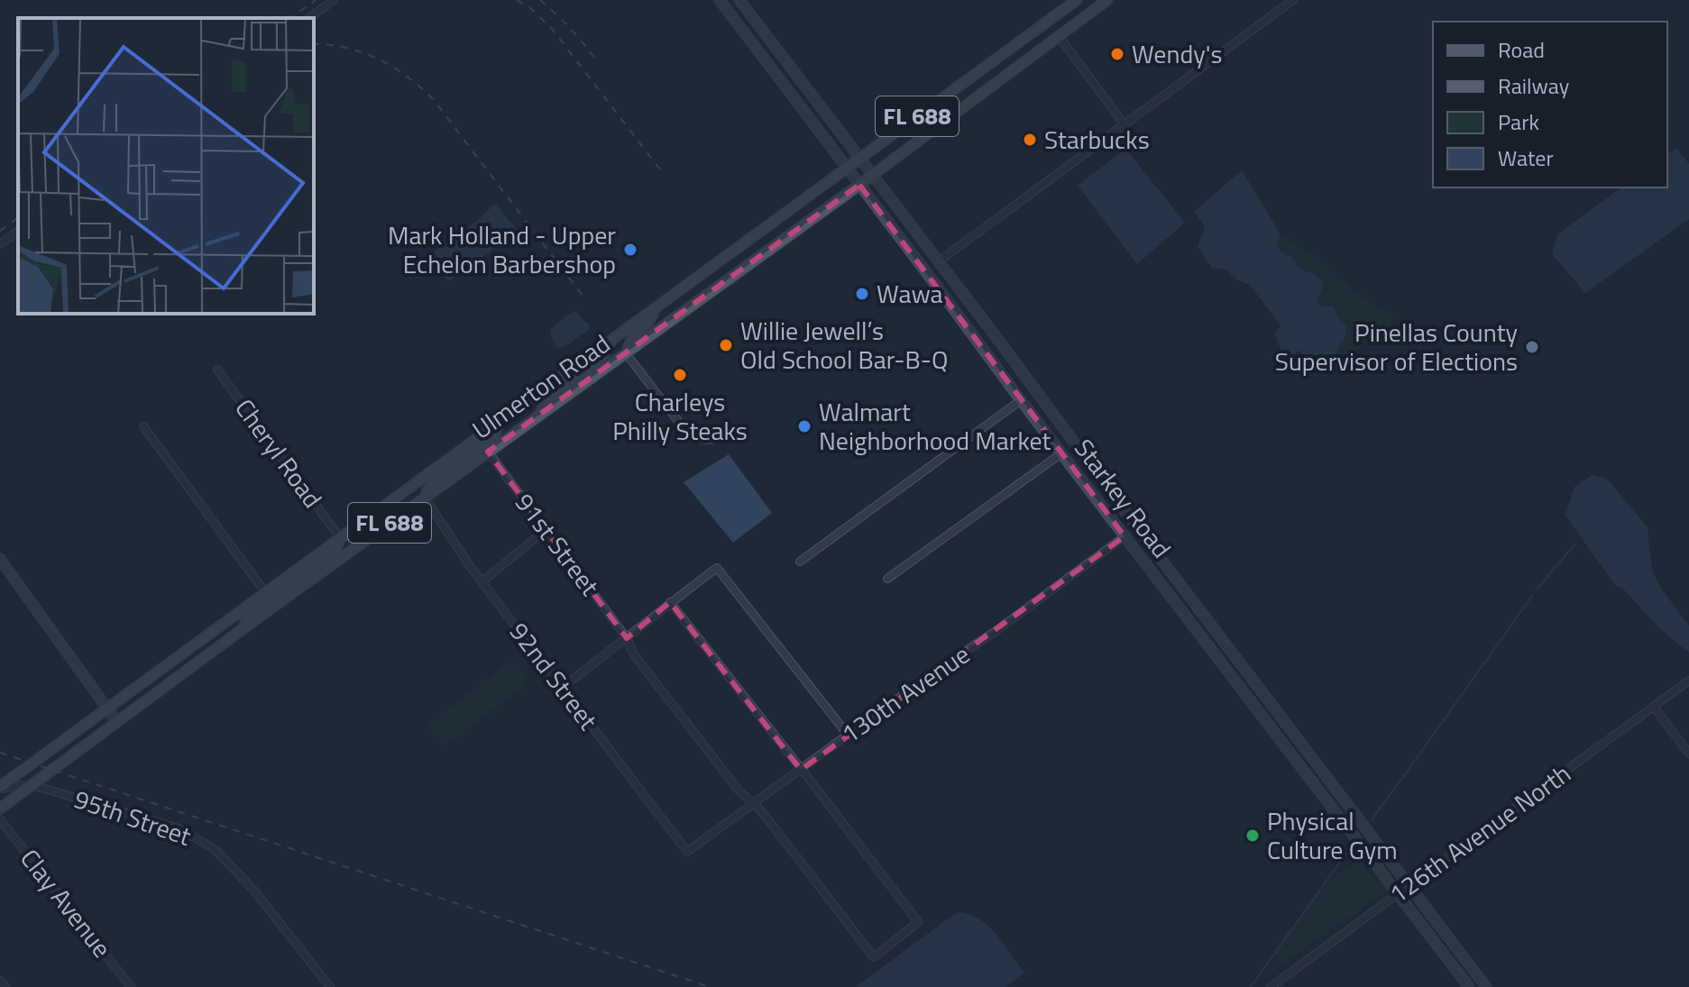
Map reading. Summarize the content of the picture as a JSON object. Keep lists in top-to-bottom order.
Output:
{
  "streets": {
    "main road": ["FL 688", "Ulmerton Road", "Starkey Road"],
    "street": [
      "Cheryl Road",
      "91st Street",
      "92nd Street",
      "130th Avenue",
      "95th Street",
      "126th Avenue North",
      "Clay Avenue"
    ]
  },
  "crossings": [
    ["Ulmerton Road", "Cheryl Road"],
    ["Ulmerton Road", "Starkey Road"],
    ["Ulmerton Road", "91st Street"],
    ["Ulmerton Road", "92nd Street"],
    ["Ulmerton Road", "95th Street"],
    ["Starkey Road", "130th Avenue"],
    ["Starkey Road", "126th Avenue North"],
    ["91st Street", "130th Avenue"],
    ["92nd Street", "130th Avenue"]
  ],
  "places": [
    "Wendy's",
    "Starbucks",
    "Mark Holland - Upper Echelon Barbershop",
    "Wawa",
    "Willie Jewell’s Old School Bar-B-Q",
    "Pinellas County Supervisor of Elections",
    "Charleys Philly Steaks",
    "Walmart Neighborhood Market",
    "Physical Culture Gym"
  ],
  "legend": [
    "Road",
    "Railway",
    "Park",
    "Water"
  ]
}
